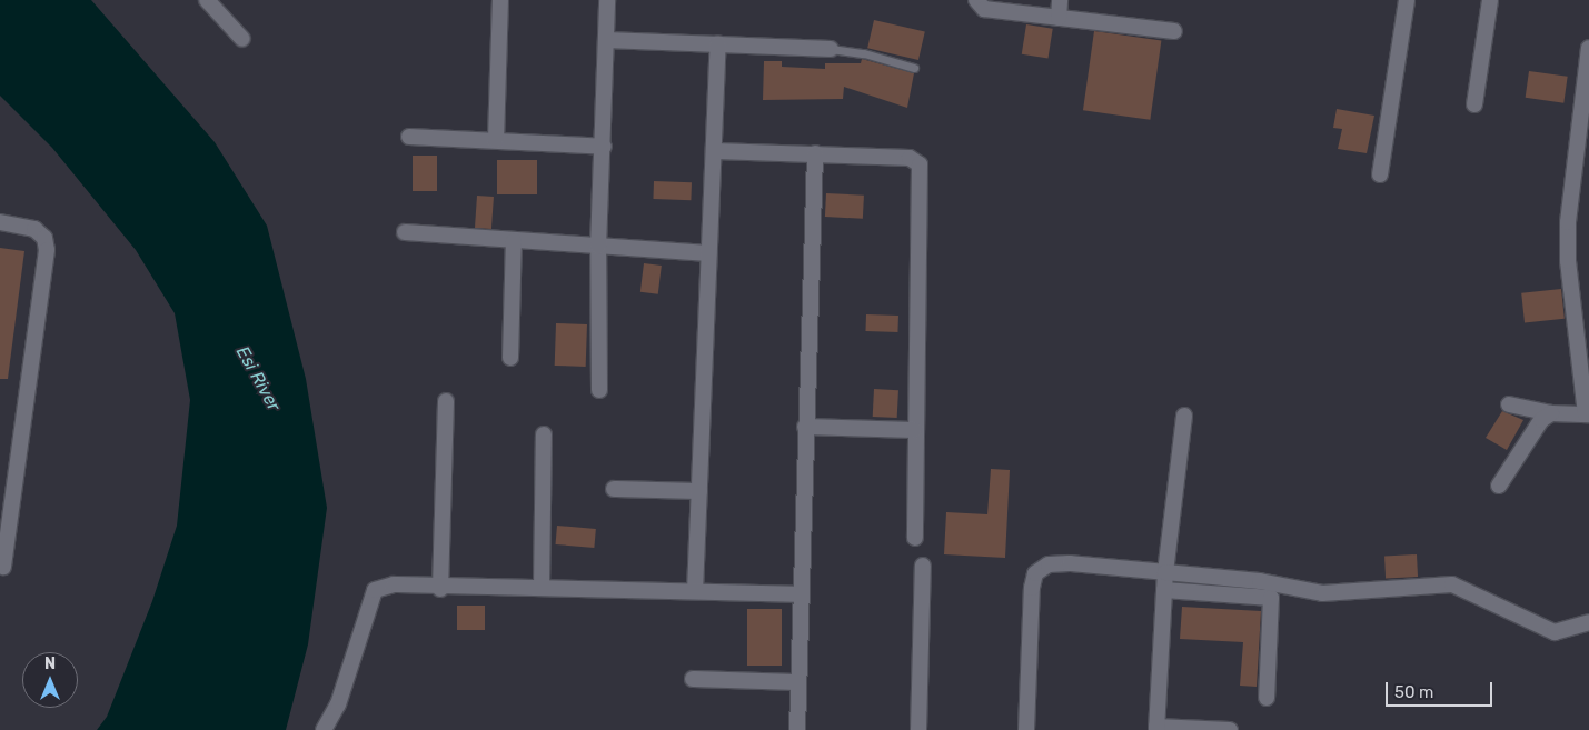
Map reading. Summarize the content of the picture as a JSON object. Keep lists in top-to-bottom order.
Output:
{
  "water": ["Esi River"],
  "scale_bar": "50 m",
  "north": "top"
}
